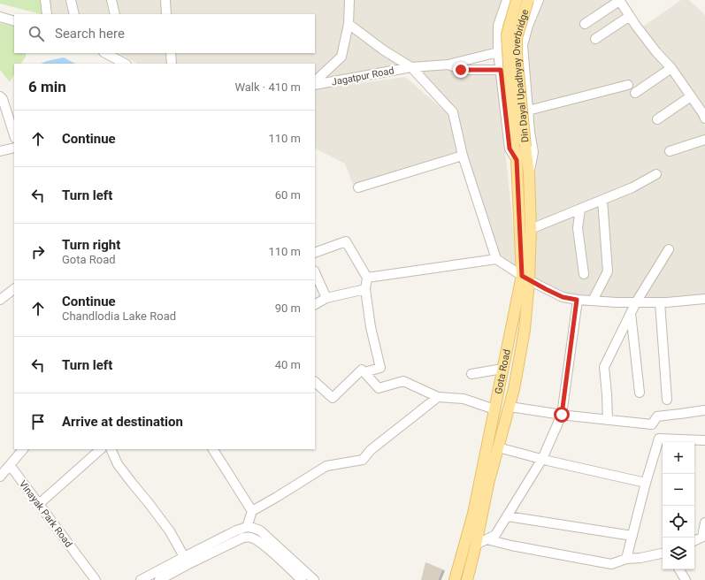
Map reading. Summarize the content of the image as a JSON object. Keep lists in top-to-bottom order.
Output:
{
  "streets": {
    "main road": ["Din Dayal Upadhyay Overbridge", "Gota Road"],
    "street": ["Jagatpur Road", "Vinayak Park Road"]
  },
  "crossings": [
    ["Din Dayal Upadhyay Overbridge", "Gota Road"]
  ],
  "page": {
    "search": "Search here",
    "heading": ["6 min", "Walk · 410 m"],
    "list": [
      ["Continue", "110 m"],
      ["Turn left", "60 m"],
      ["Turn right", "Gota Road", "110 m"],
      ["Continue", "Chandlodia Lake Road", "90 m"],
      ["Turn left", "40 m"],
      "Arrive at destination"
    ],
    "map_buttons": ["+", "−"]
  }
}
